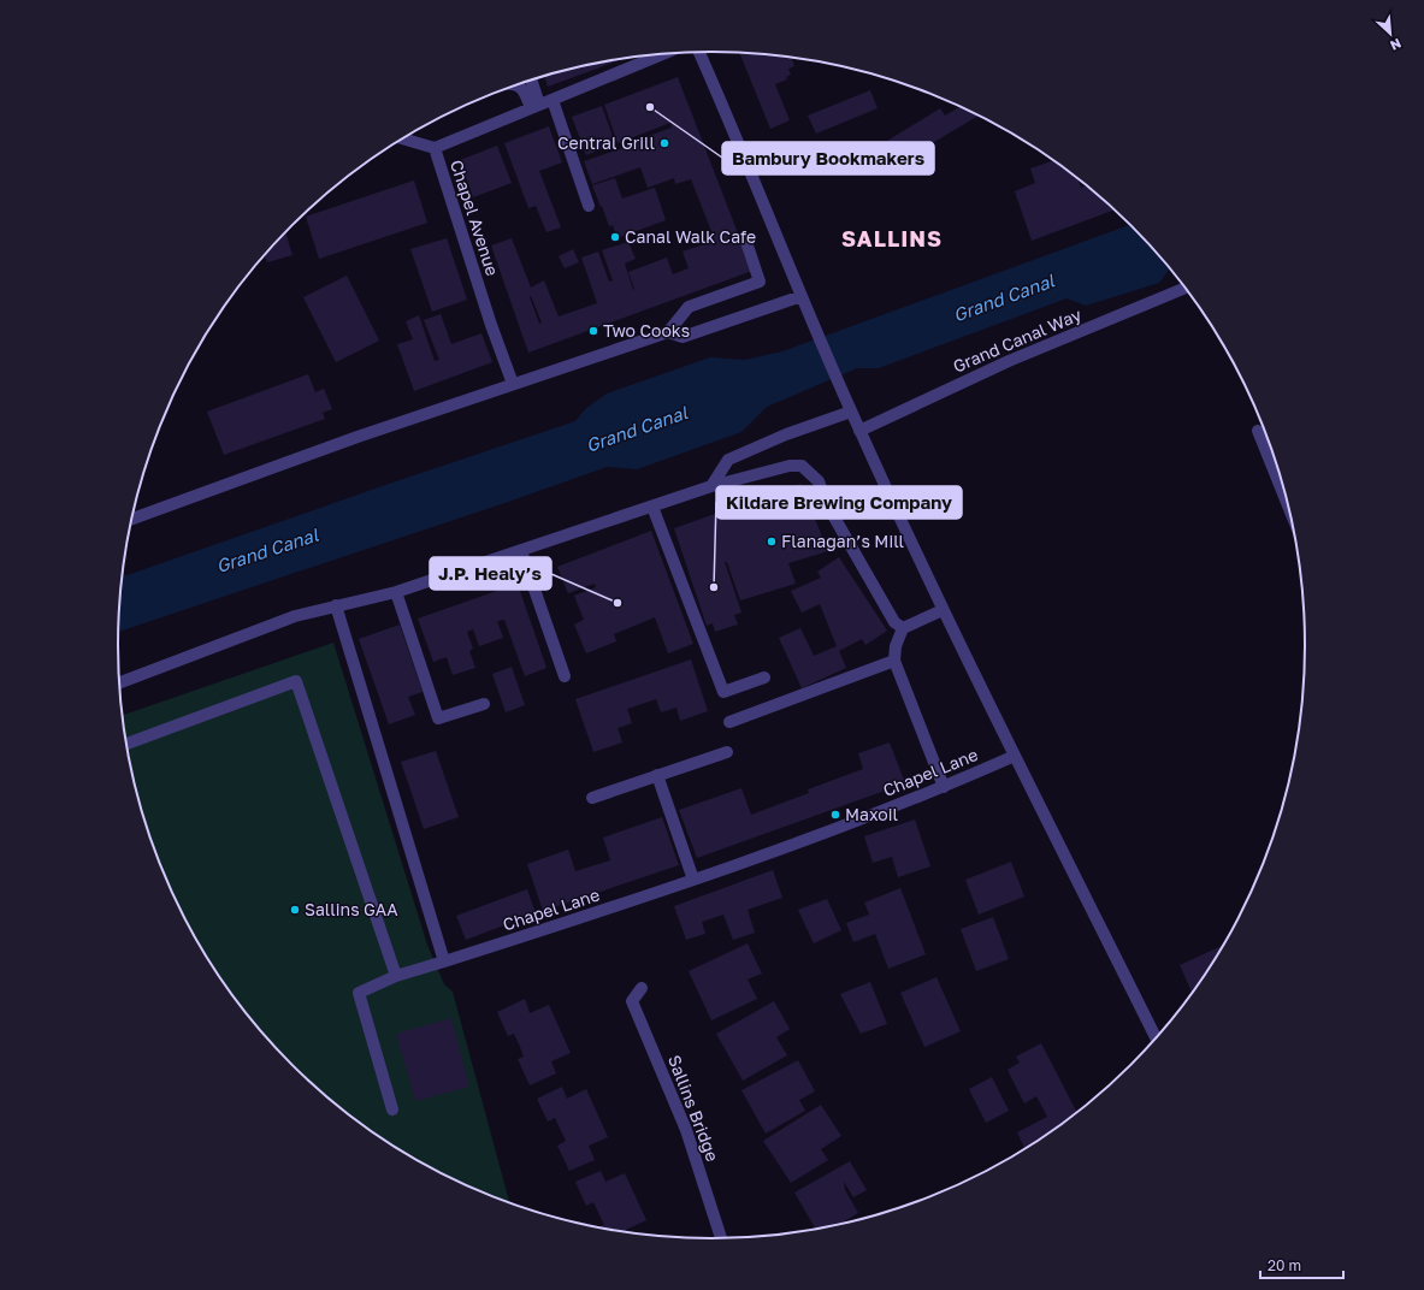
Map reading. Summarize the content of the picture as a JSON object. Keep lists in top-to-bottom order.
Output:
{
  "streets": {
    "street": [
      "Chapel Avenue",
      "Grand Canal Way",
      "Chapel Lane",
      "Sallins Bridge"
    ]
  },
  "districts": ["SALLINS"],
  "water": ["Grand Canal"],
  "places": [
    "Bambury Bookmakers",
    "Central Grill",
    "Canal Walk Cafe",
    "Two Cooks",
    "Flanagan’s Mill",
    "Kildare Brewing Company",
    "J.P. Healy’s",
    "Maxoil",
    "Sallins GAA"
  ],
  "scale_bar": "20 m",
  "north": "bottom right"
}
